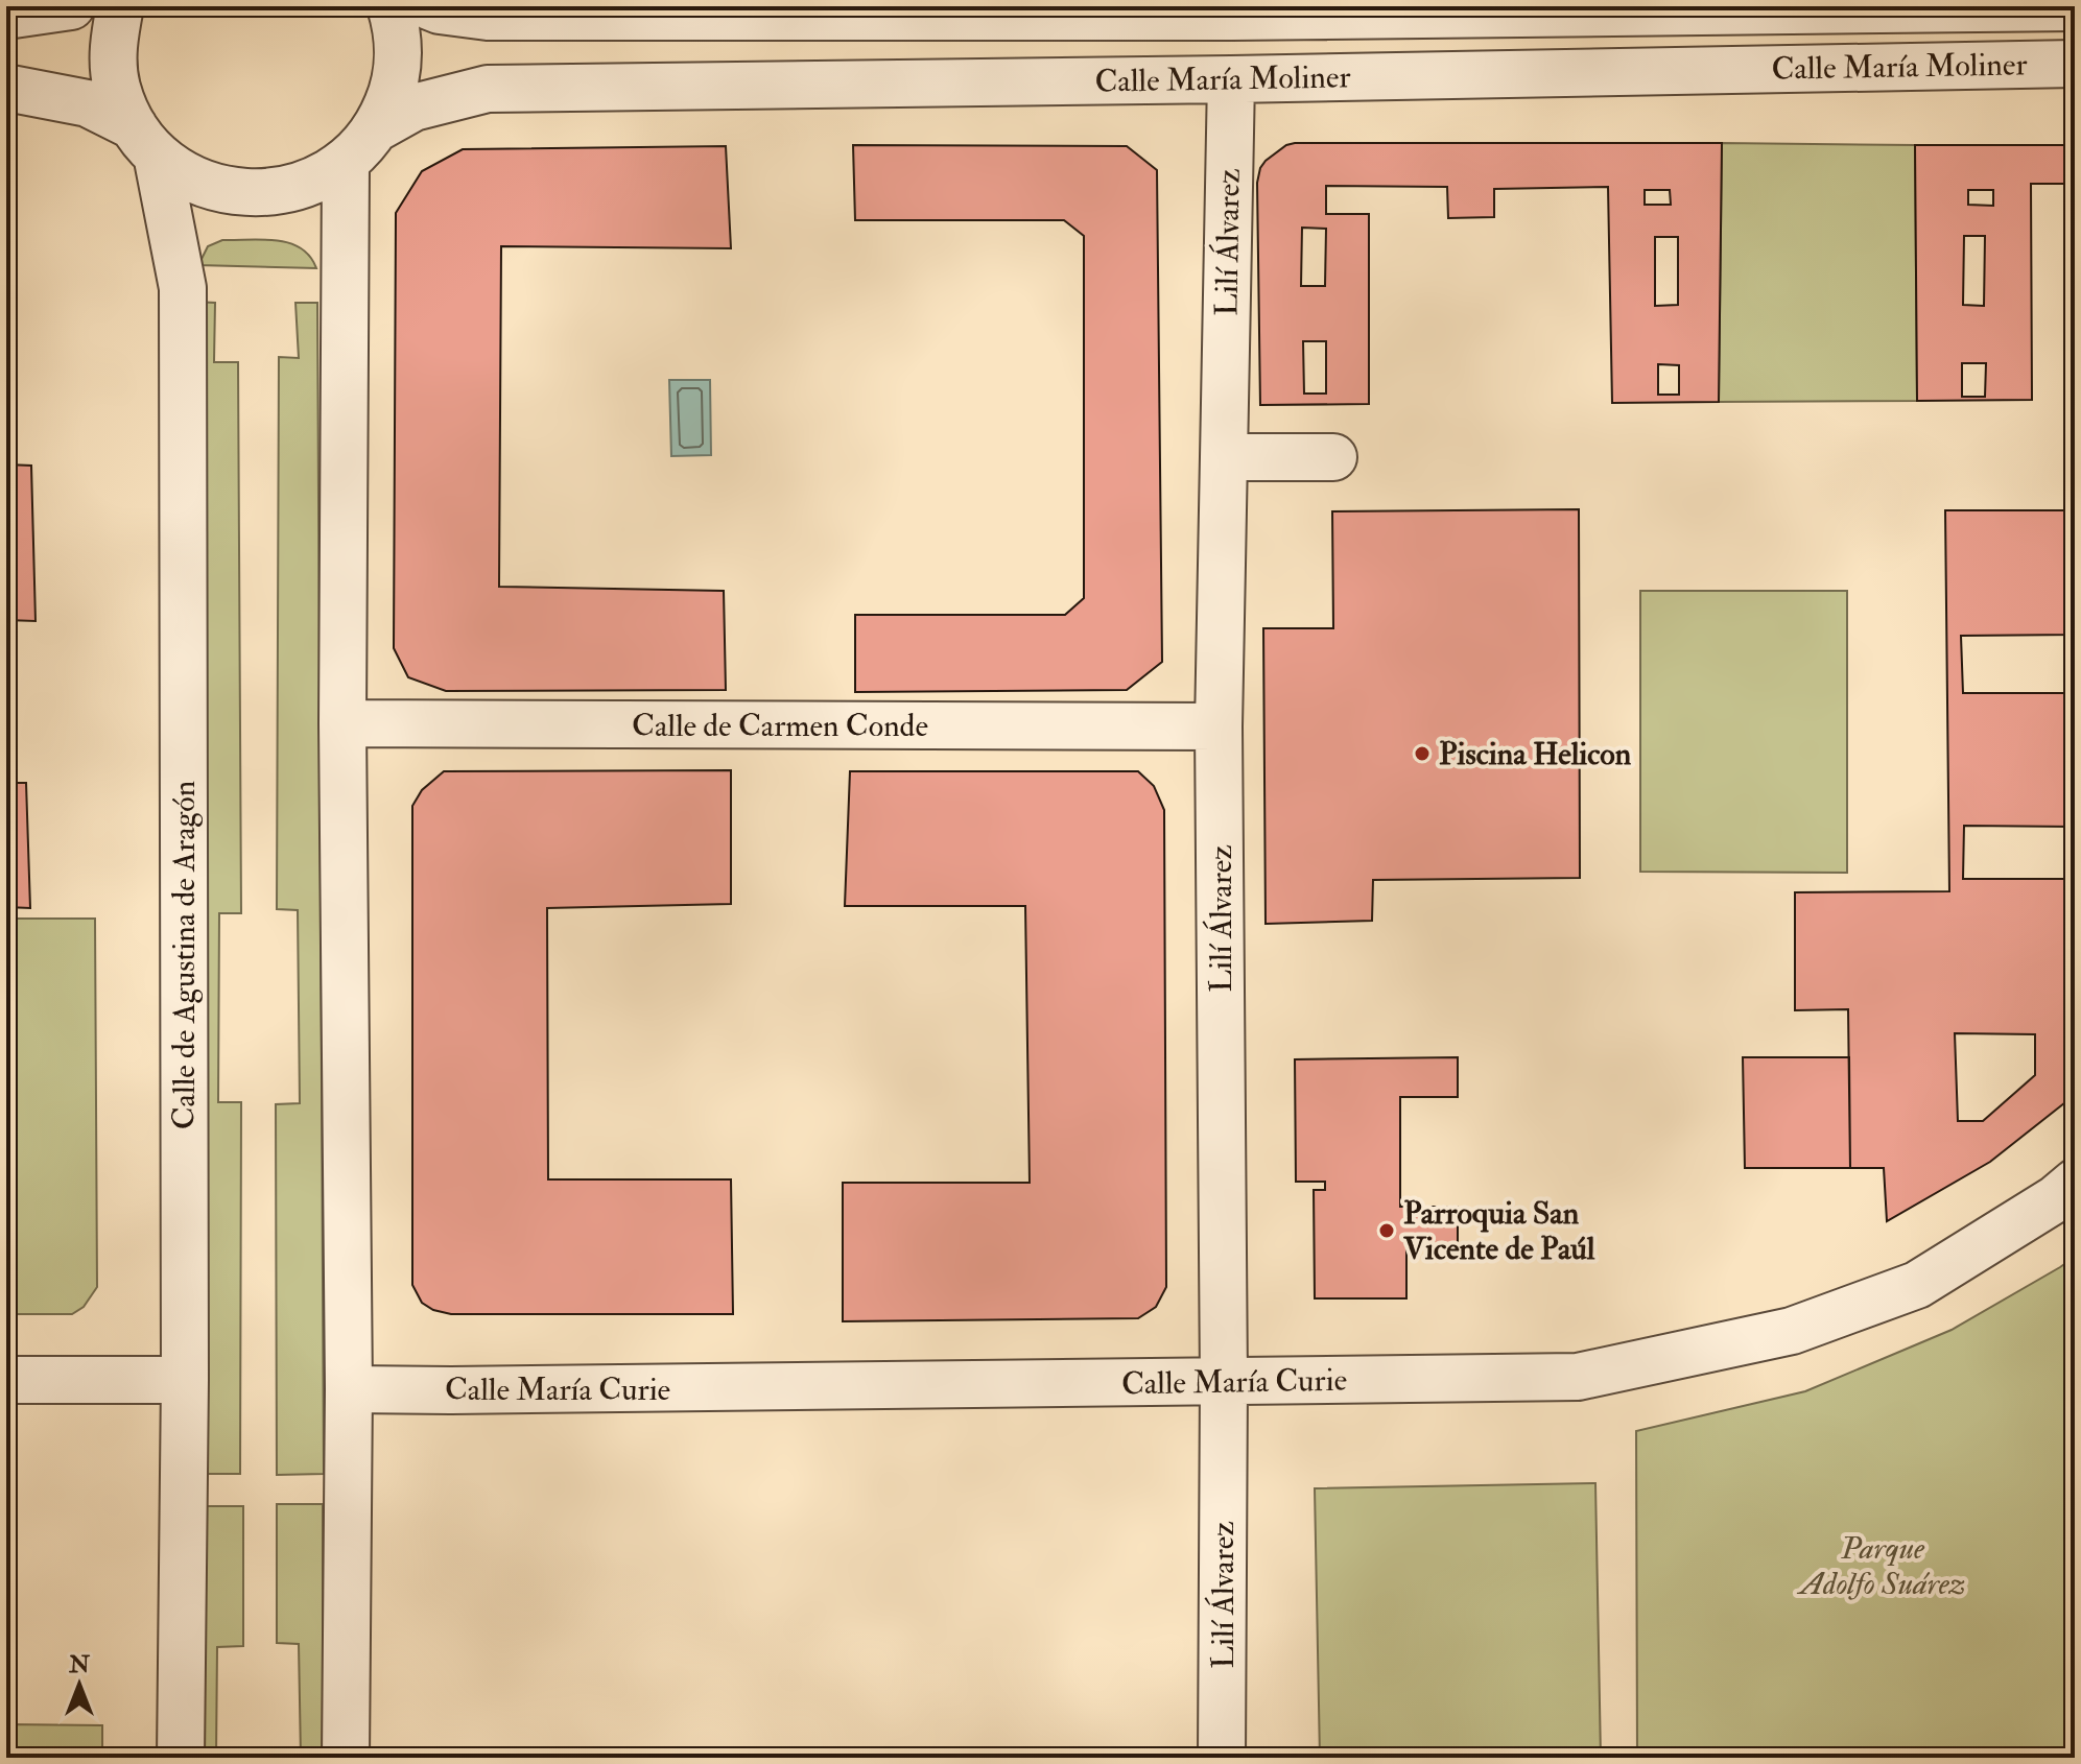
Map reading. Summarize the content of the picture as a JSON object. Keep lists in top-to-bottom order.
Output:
{
  "streets": {
    "street": [
      "Calle María Moliner",
      "Lilí Álvarez",
      "Calle de Carmen Conde",
      "Calle de Agustina de Aragón",
      "Calle María Curie"
    ]
  },
  "crossings": [
    ["Calle María Moliner", "Lilí Álvarez"],
    ["Lilí Álvarez", "Calle de Carmen Conde"],
    ["Lilí Álvarez", "Calle María Curie"]
  ],
  "parks": ["Parque Adolfo Suárez"],
  "places": ["Piscina Helicon", "Parroquia San Vicente de Paúl"],
  "north": "top"
}
